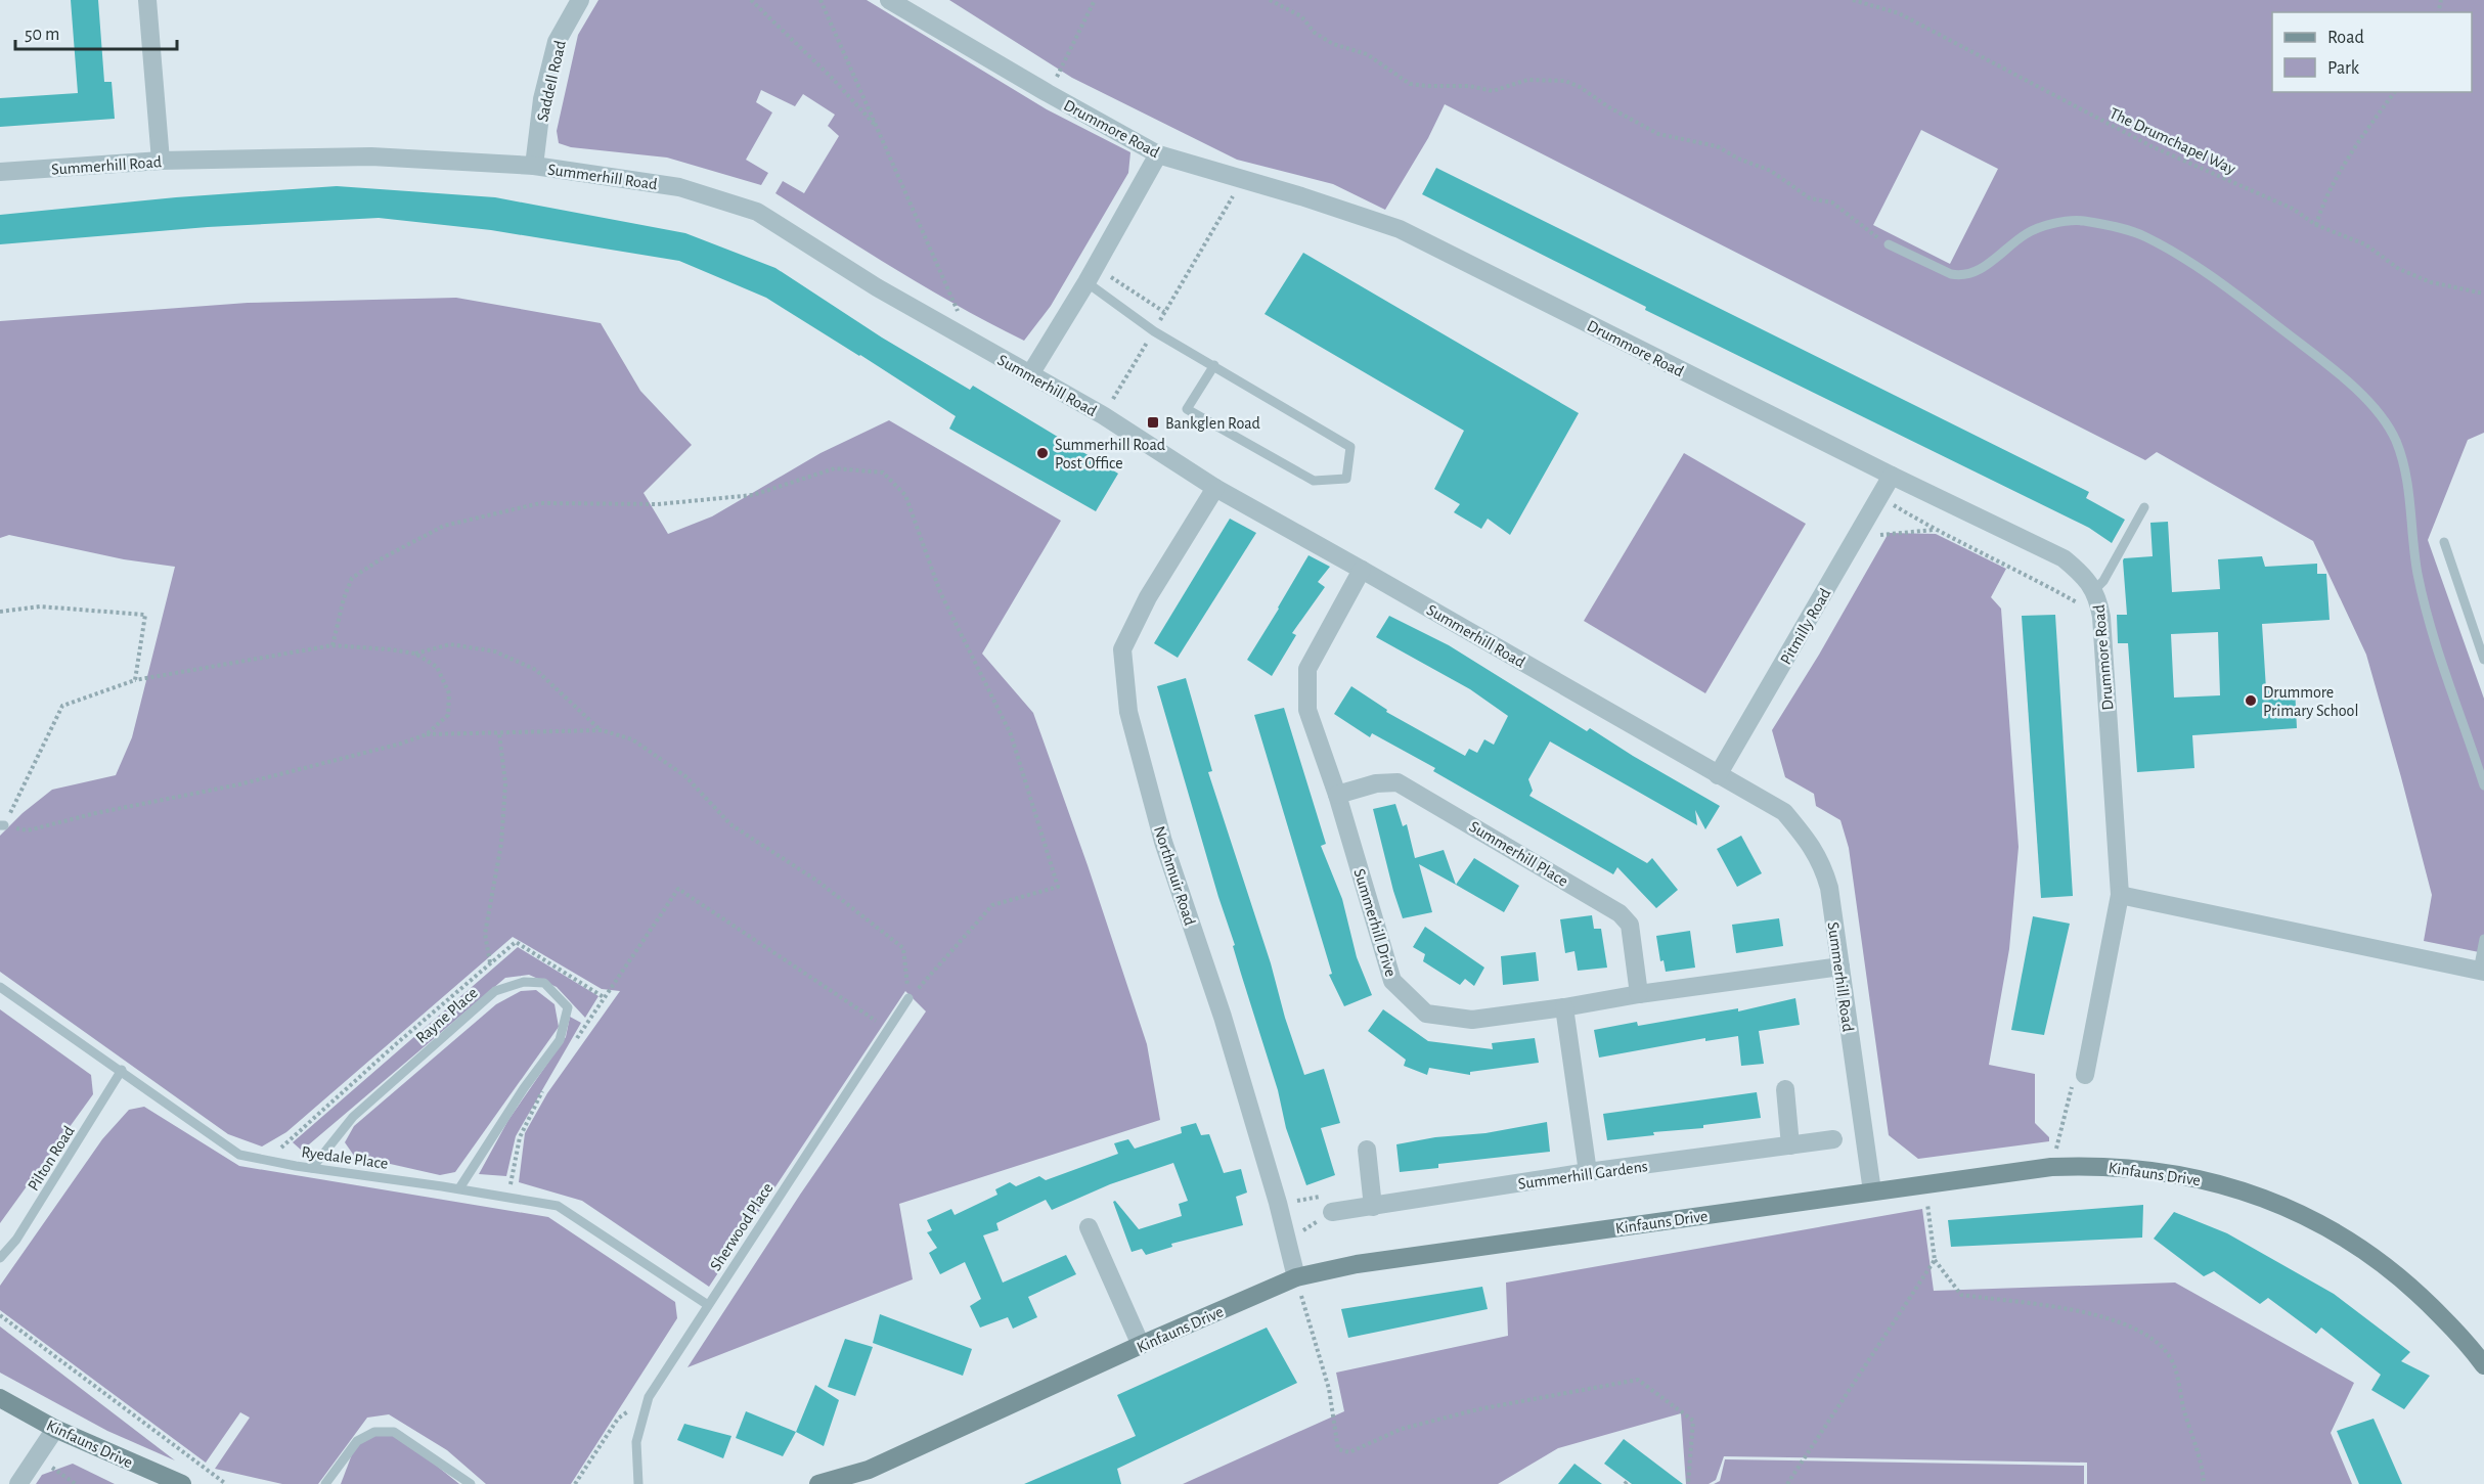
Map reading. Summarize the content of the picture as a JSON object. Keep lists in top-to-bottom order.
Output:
{
  "streets": {
    "street": [
      "Saddell Road",
      "Drummore Road",
      "Summerhill Road",
      "Pitmilly Road",
      "Summerhill Place",
      "Northmuir Road",
      "Summerhill Drive",
      "Kinfauns Drive",
      "Summerhill Gardens"
    ],
    "lane": [
      "Rayne Place",
      "Ryedale Place",
      "Pilton Road",
      "Sherwood Place"
    ],
    "path": ["The Drumchapel Way"]
  },
  "crossings": [
    ["Saddell Road", "Summerhill Road"],
    ["Drummore Road", "Pitmilly Road"],
    ["Summerhill Road", "Pitmilly Road"],
    ["Summerhill Road", "Northmuir Road"],
    ["Summerhill Road", "Summerhill Drive"],
    ["Summerhill Road", "Kinfauns Drive"],
    ["Summerhill Place", "Summerhill Drive"],
    ["Northmuir Road", "Kinfauns Drive"],
    ["Rayne Place", "Ryedale Place"],
    ["Ryedale Place", "Pilton Road"],
    ["Ryedale Place", "Sherwood Place"]
  ],
  "places": {
    "transit": ["Bankglen Road"],
    "other": ["Summerhill Road Post Office", "Drummore Primary School"]
  },
  "legend": ["Road", "Park"],
  "scale_bar": "50 m"
}
